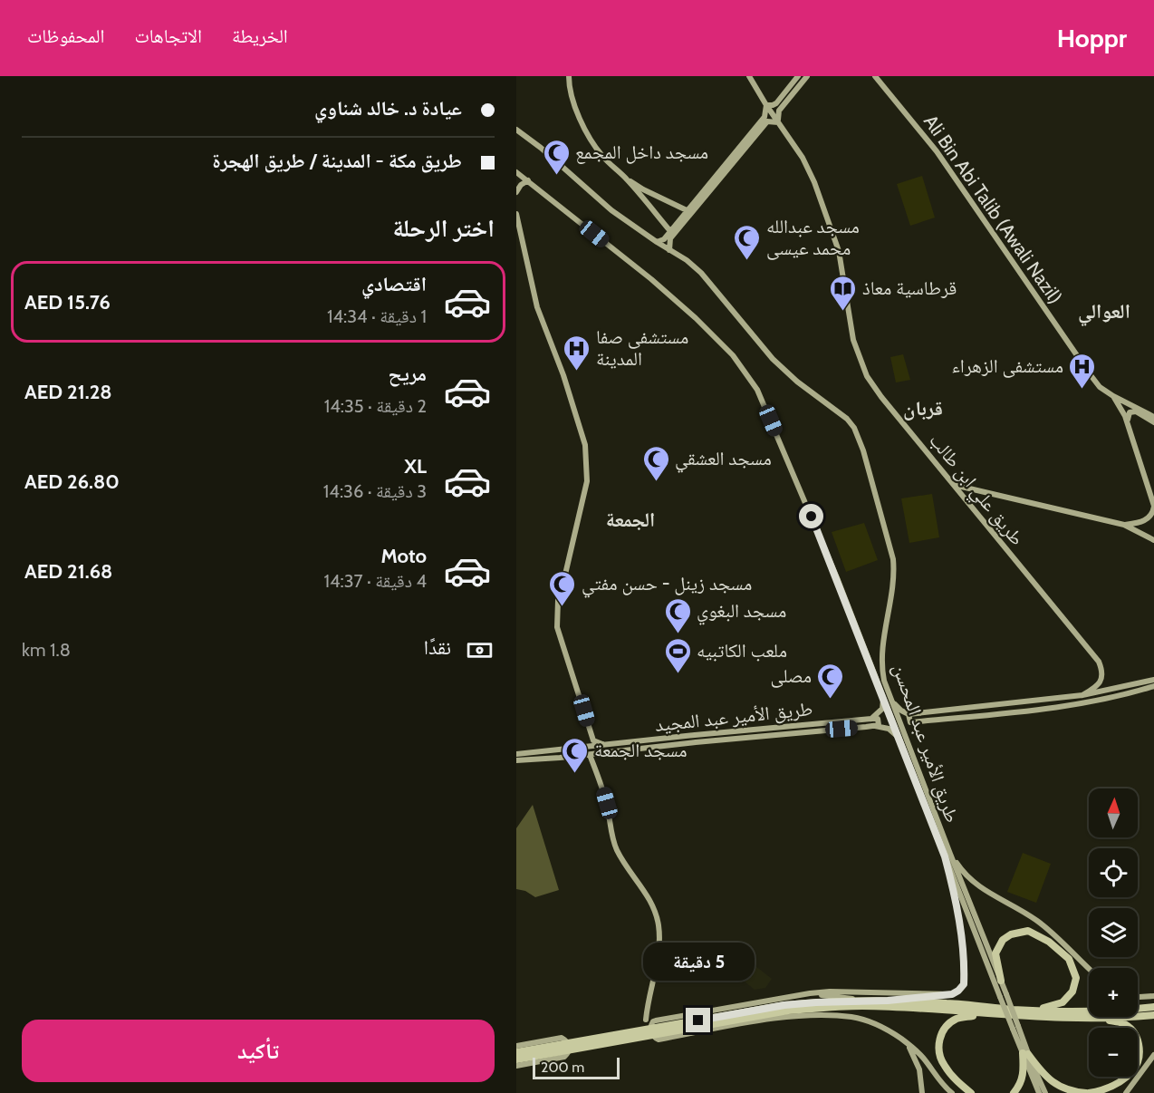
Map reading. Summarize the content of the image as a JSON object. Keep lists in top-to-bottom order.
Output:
{
  "streets": {
    "main road": [
      "Ali Bin Abi Talib (Awali Nazil)",
      "طريق علي ابن طالب",
      "طريق الأمير عبد المجيد",
      "طريق الأمير عبد المحسن"
    ]
  },
  "districts": ["العوالي", "قربان", "الجمعة"],
  "places": {
    "mosque": [
      "مسجد داخل المجمع",
      "مسجد عبدالله محمد عيسى",
      "مسجد العشقي",
      "مسجد زينل - حسن مفتي",
      "مسجد البغوي",
      "مصلى",
      "مسجد الجمعة"
    ],
    "library": ["قرطاسية معاذ"],
    "hospital": ["مستشفی صفا المدینة", "مستشفى الزهراء"],
    "sports": ["ملعب الكاتبيه"]
  },
  "scale_bar": "200 m",
  "north": "top",
  "page": {
    "header": "Hoppr",
    "nav": ["الخريطة", "الاتجاهات", "المحفوظات"],
    "banner": ["عيادة د. خالد شناوي", "طريق مكة - المدينة / طريق الهجرة"],
    "heading": "اختر الرحلة",
    "list": [
      {
        "name": "اقتصادي",
        "note": "1 دقيقة · 14:34",
        "value": "AED 15.76"
      },
      {
        "name": "مريح",
        "note": "2 دقيقة · 14:35",
        "value": "AED 21.28"
      },
      {
        "name": "XL",
        "note": "3 دقيقة · 14:36",
        "value": "AED 26.80"
      },
      {
        "name": "Moto",
        "note": "4 دقيقة · 14:37",
        "value": "AED 21.68"
      }
    ],
    "pay": ["نقدًا", "1.8 km"],
    "map_buttons": ["+", "−"],
    "bubble": "5 دقيقة",
    "buttons": "تأكيد",
    "scale": "200 m"
  }
}
